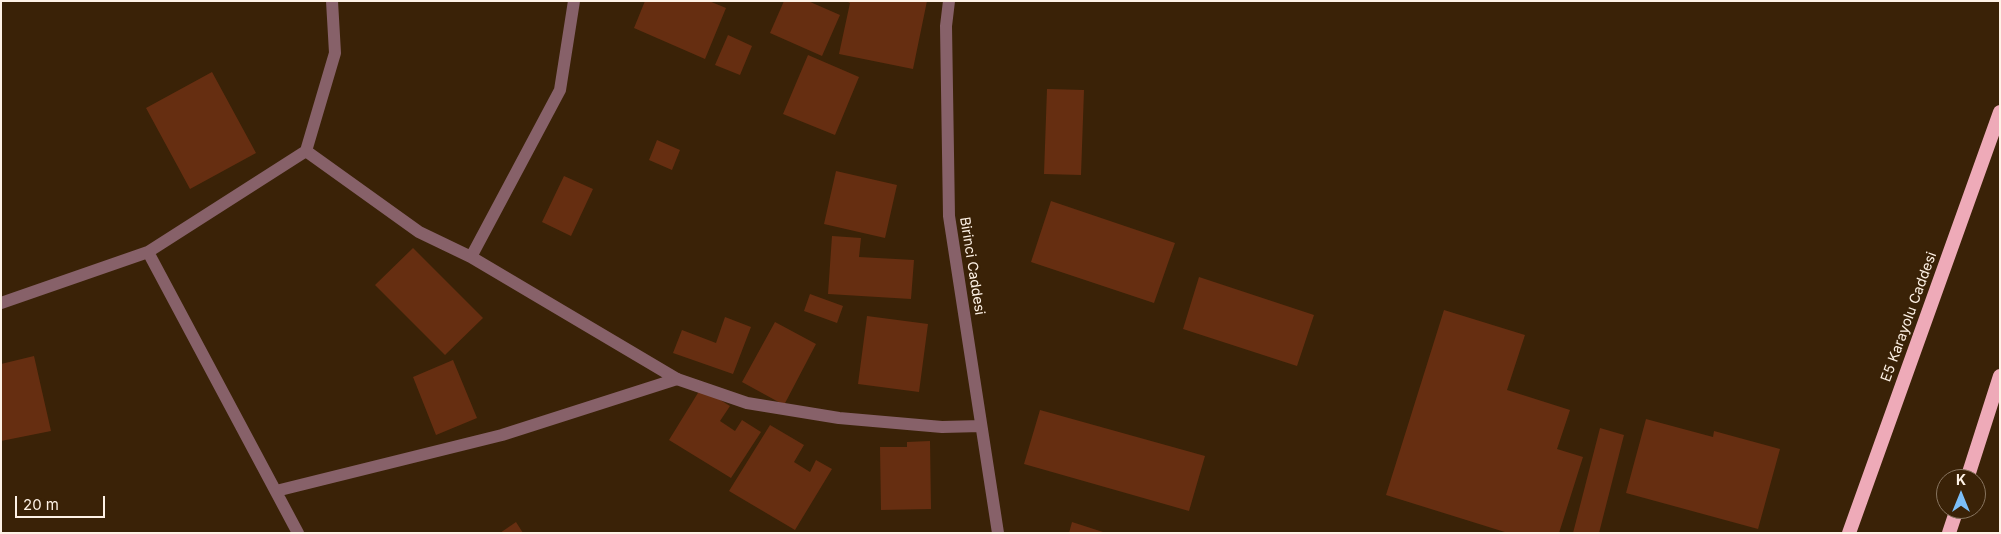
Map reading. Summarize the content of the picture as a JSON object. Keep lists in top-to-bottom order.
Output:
{
  "streets": {
    "highway": ["E5 Karayolu Caddesi"],
    "street": ["Birinci Caddesi"]
  },
  "scale_bar": "20 m",
  "north": "top"
}
